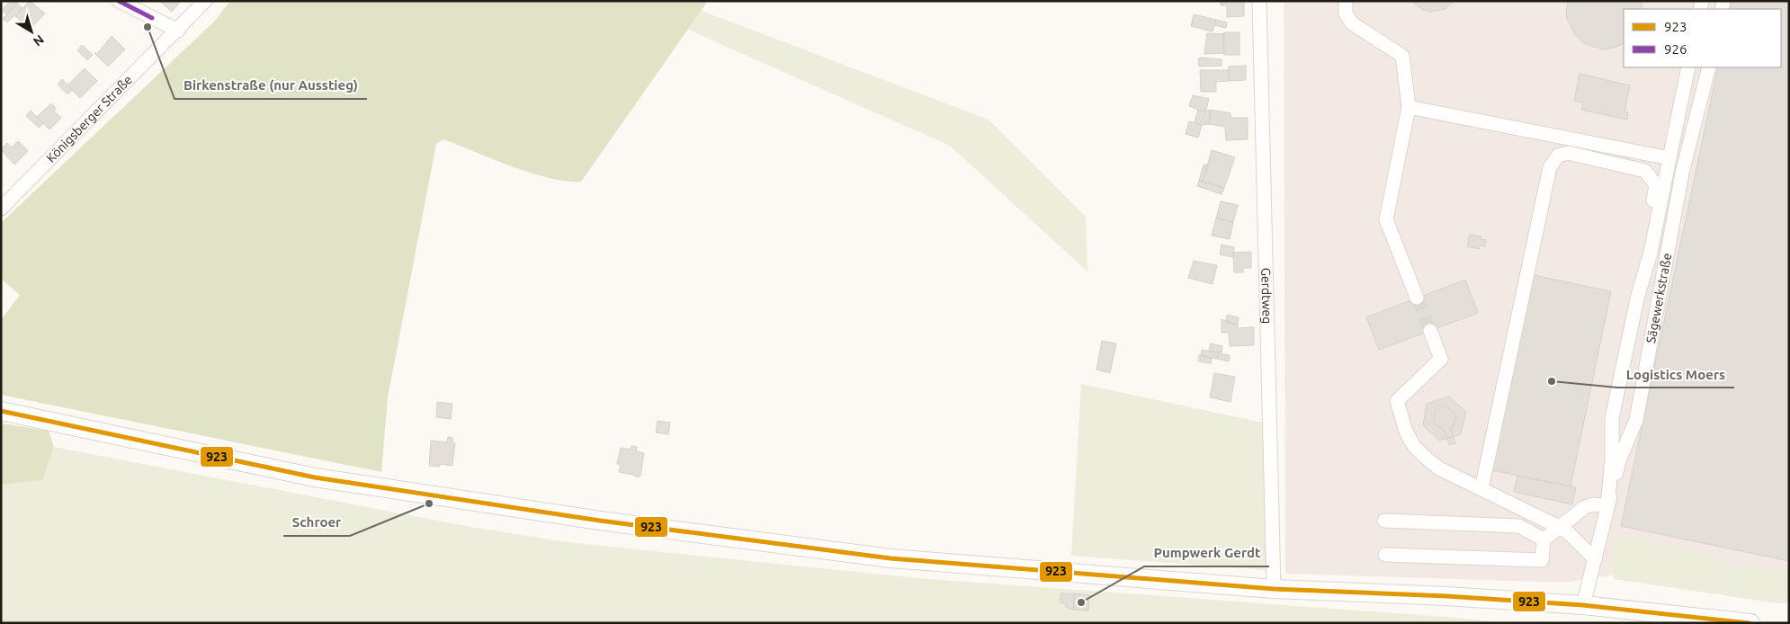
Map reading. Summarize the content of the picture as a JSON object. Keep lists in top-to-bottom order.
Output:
{
  "streets": {
    "street": ["Königsberger Straße", "Gerdtweg", "Sägewerkstraße"]
  },
  "places": [
    "Birkenstraße (nur Ausstieg)",
    "Logistics Moers",
    "Schroer",
    "Pumpwerk Gerdt"
  ],
  "lines": ["transit line 926", "transit line 923"],
  "legend": ["923", "926"],
  "north": "bottom right"
}
